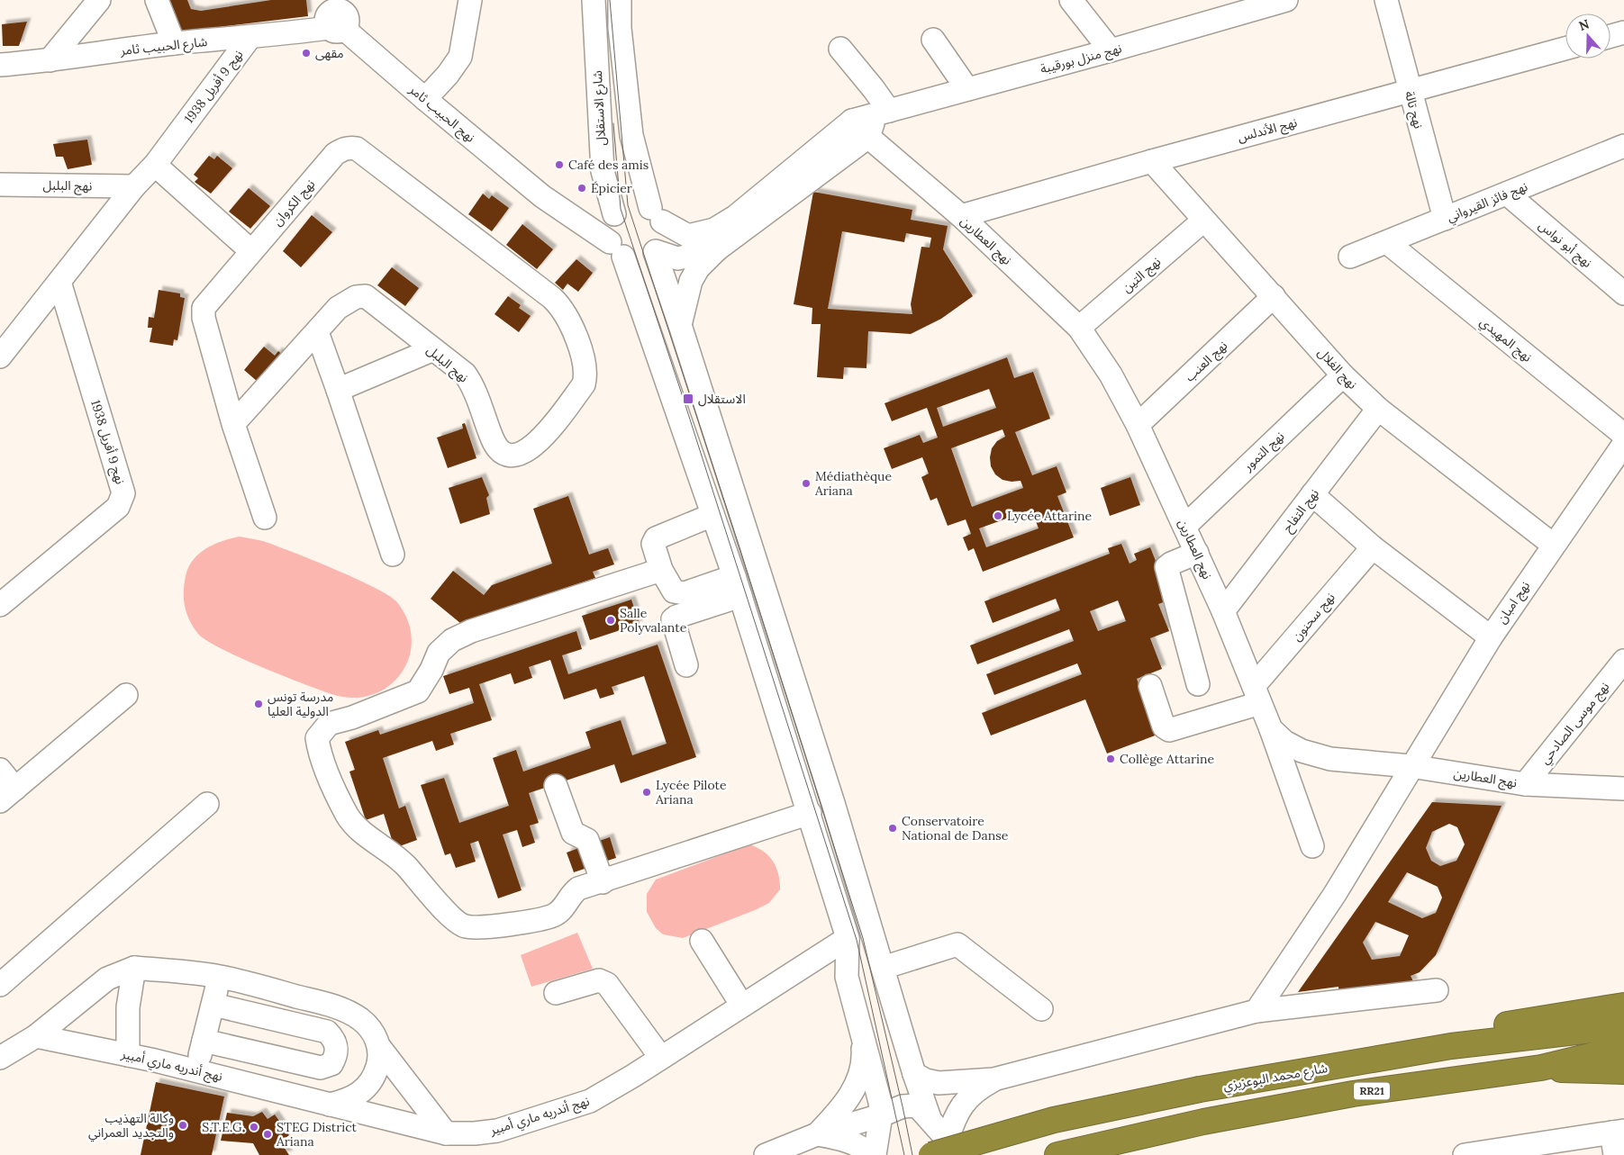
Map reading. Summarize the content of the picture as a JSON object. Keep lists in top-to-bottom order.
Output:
{
  "streets": {
    "highway": ["شارع محمد البوعزيزي", "RR21"],
    "street": [
      "شارع الحبيب ثامر",
      "نهج منزل بورقيبة",
      "نهج 9 أفريل 1938",
      "شارع الاستقلال",
      "نهج تالة",
      "نهج الحبيب ثامر",
      "نهج الأندلس",
      "نهج البلبل",
      "نهج فائز القيرواني",
      "نهج الكروان",
      "نهج العطارين",
      "نهج أبو نواس",
      "نهج التين",
      "نهج المهيدي",
      "نهج العنب",
      "نهج الغلال",
      "نهج التمور",
      "نهج التفاح",
      "نهج امبان",
      "نهج سحنون",
      "نهج موسى الصادحي",
      "نهج أندريه ماري أمبير"
    ]
  },
  "crossings": [
    ["شارع الحبيب ثامر", "نهج 9 أفريل 1938"],
    ["شارع الحبيب ثامر", "نهج الحبيب ثامر"],
    ["نهج منزل بورقيبة", "نهج العطارين"],
    ["نهج 9 أفريل 1938", "نهج البلبل"],
    ["شارع الاستقلال", "نهج الحبيب ثامر"],
    ["نهج تالة", "نهج الأندلس"],
    ["نهج تالة", "نهج فائز القيرواني"],
    ["نهج الأندلس", "نهج العطارين"],
    ["نهج الأندلس", "نهج الغلال"],
    ["نهج البلبل", "نهج الكروان"],
    ["نهج فائز القيرواني", "نهج أبو نواس"],
    ["نهج فائز القيرواني", "نهج المهيدي"],
    ["نهج العطارين", "نهج التين"],
    ["نهج العطارين", "نهج العنب"],
    ["نهج العطارين", "نهج التمور"],
    ["نهج العطارين", "نهج التفاح"],
    ["نهج العطارين", "نهج امبان"],
    ["نهج العطارين", "نهج سحنون"],
    ["نهج العطارين", "نهج موسى الصادحي"],
    ["نهج التين", "نهج الغلال"],
    ["نهج العنب", "نهج الغلال"],
    ["نهج الغلال", "نهج التمور"],
    ["نهج الغلال", "نهج التفاح"],
    ["نهج الغلال", "نهج امبان"]
  ],
  "places": {
    "other": [
      "مقهى",
      "Café des amis",
      "Épicier",
      "Médiathèque Ariana",
      "Lycée Attarine",
      "Salle Polyvalante",
      "مدرسة تونس الدولية العليا",
      "Collège Attarine",
      "Lycée Pilote Ariana",
      "Conservatoire National de Danse",
      "وكالة التهذيب والتجديد العمراني",
      "S.T.E.G.",
      "STEG District Ariana"
    ],
    "transit": ["الاستقلال"]
  },
  "north": "top"
}
